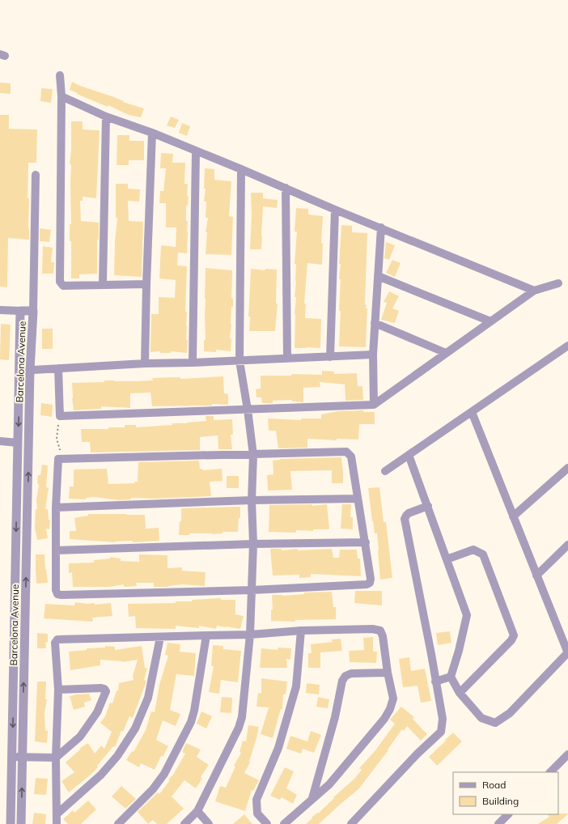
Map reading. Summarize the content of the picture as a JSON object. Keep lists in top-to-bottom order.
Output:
{
  "streets": {
    "street": ["Barcelona Avenue"]
  },
  "legend": ["Road", "Building"]
}
